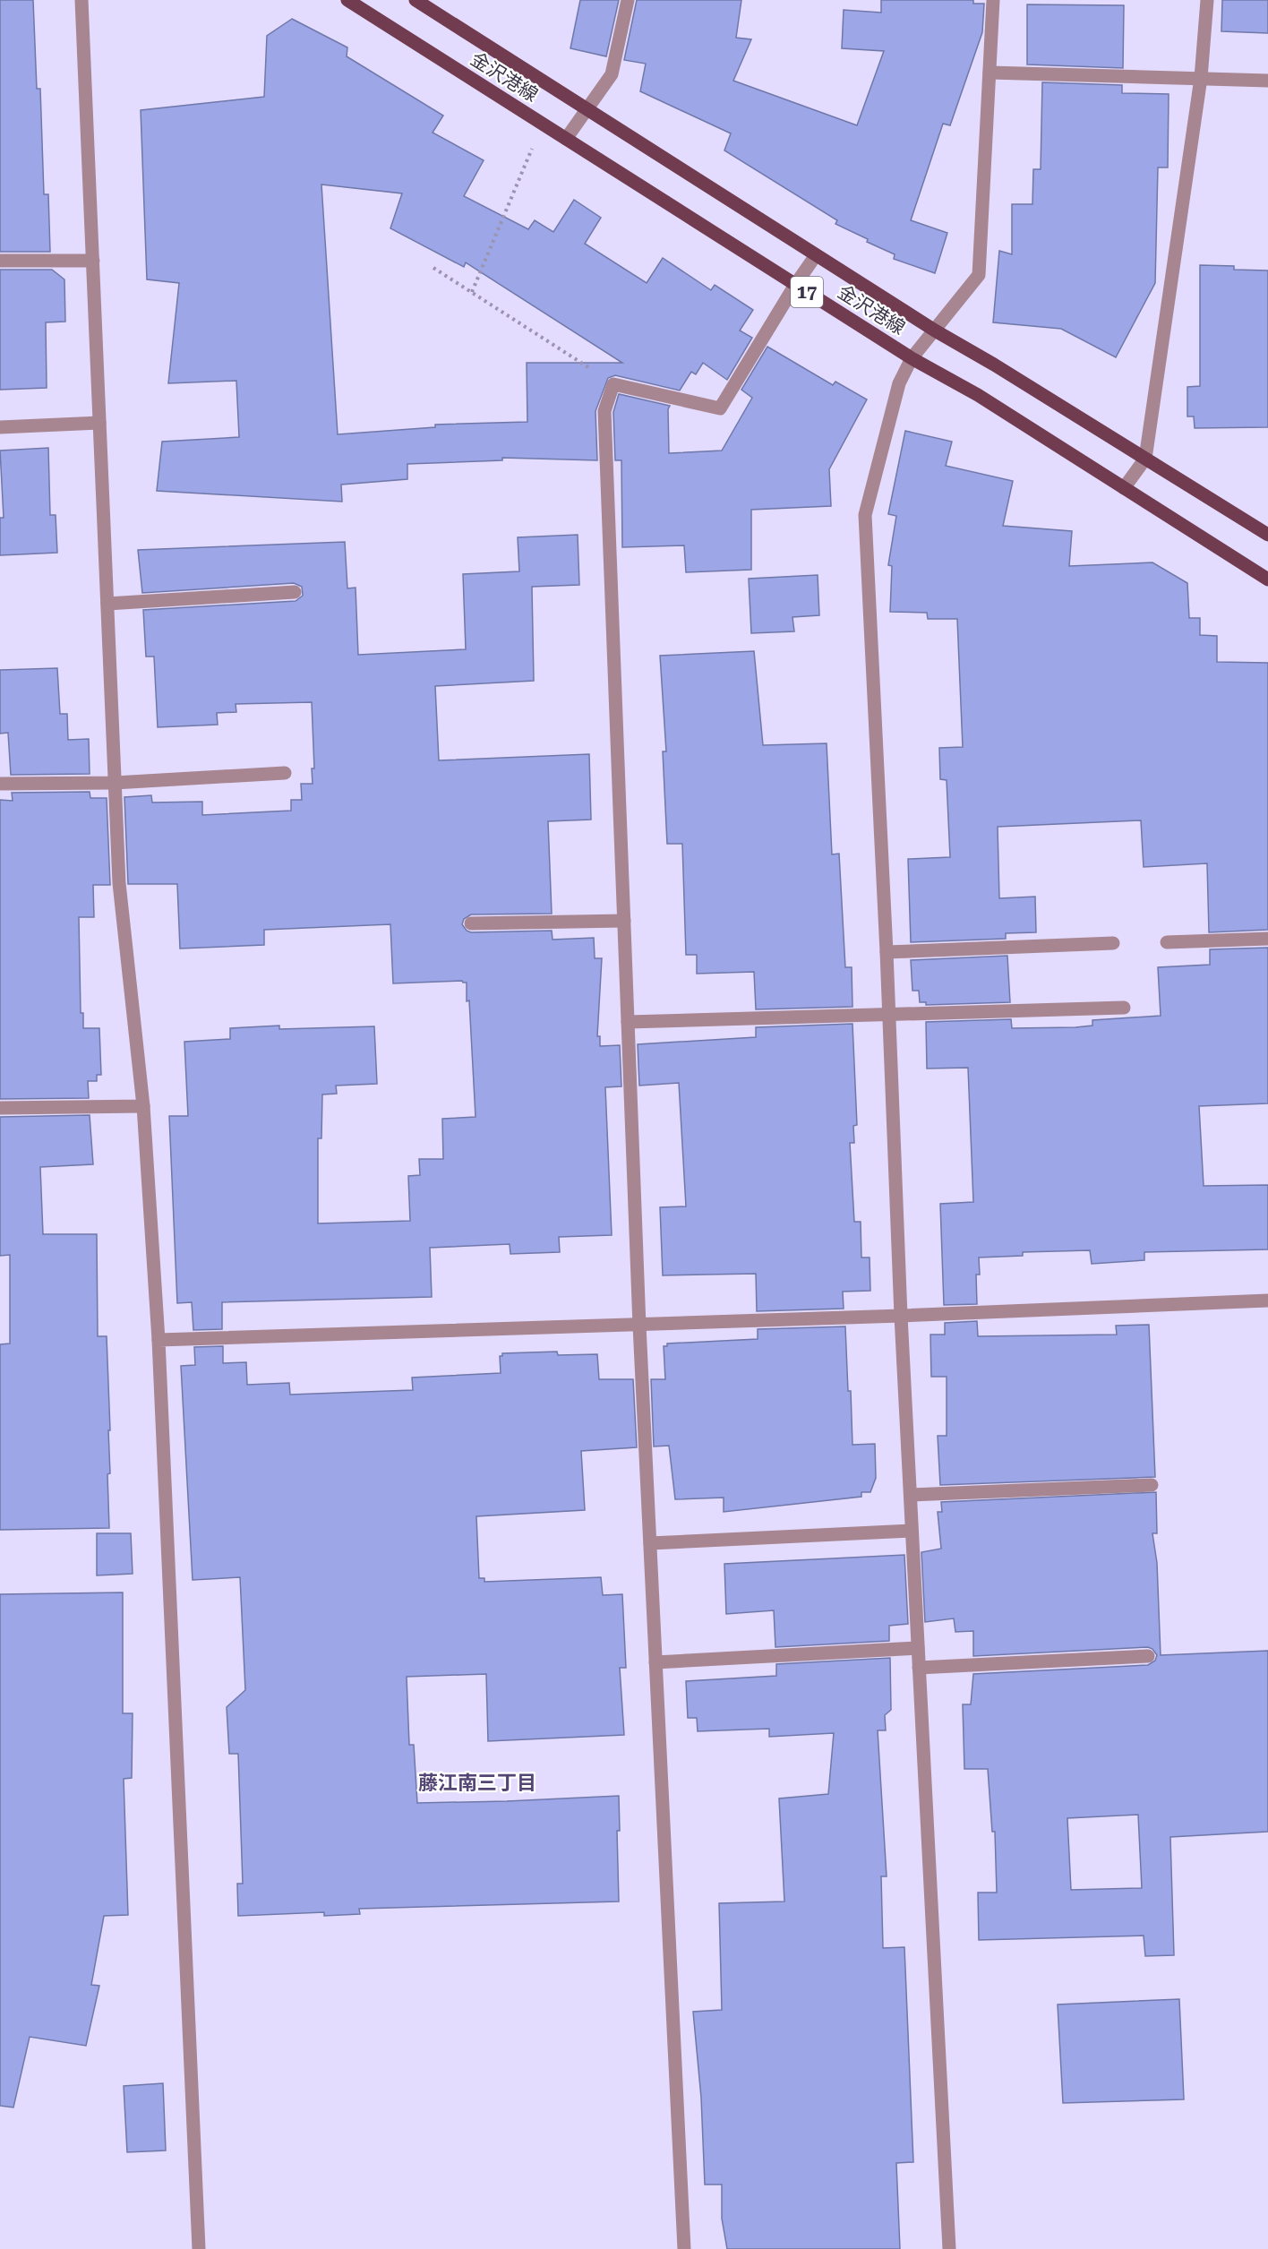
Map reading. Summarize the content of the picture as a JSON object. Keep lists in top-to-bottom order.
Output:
{
  "streets": {
    "main road": ["金沢港線", "17"]
  },
  "districts": ["藤江南三丁目"]
}
